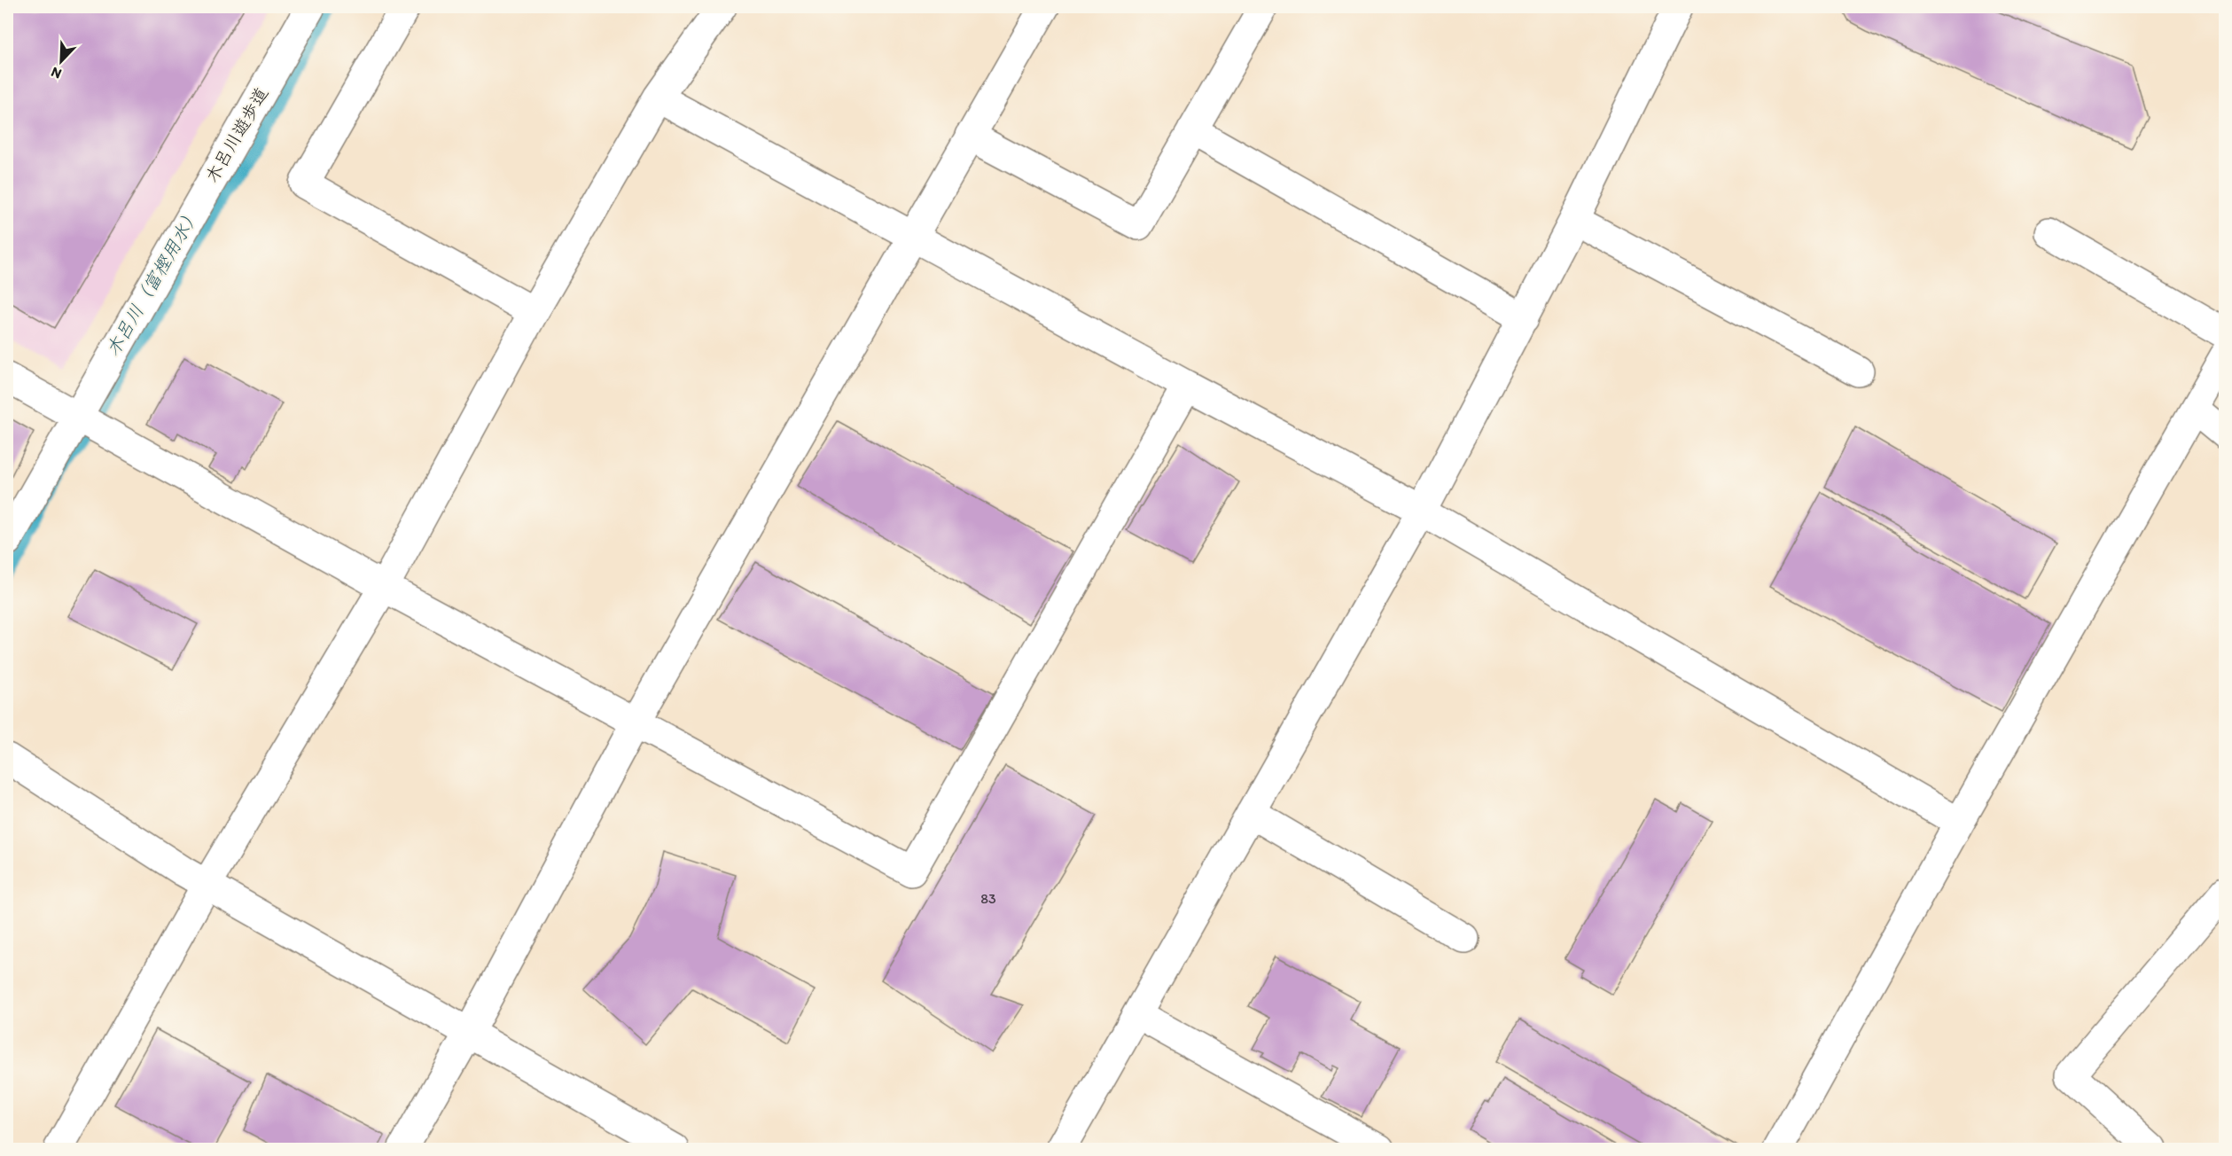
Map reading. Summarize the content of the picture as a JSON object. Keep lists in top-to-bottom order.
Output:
{
  "streets": {
    "street": ["木呂川遊歩道"]
  },
  "water": ["木呂川（富樫用水）"],
  "house_numbers": ["83"],
  "north": "bottom left"
}
